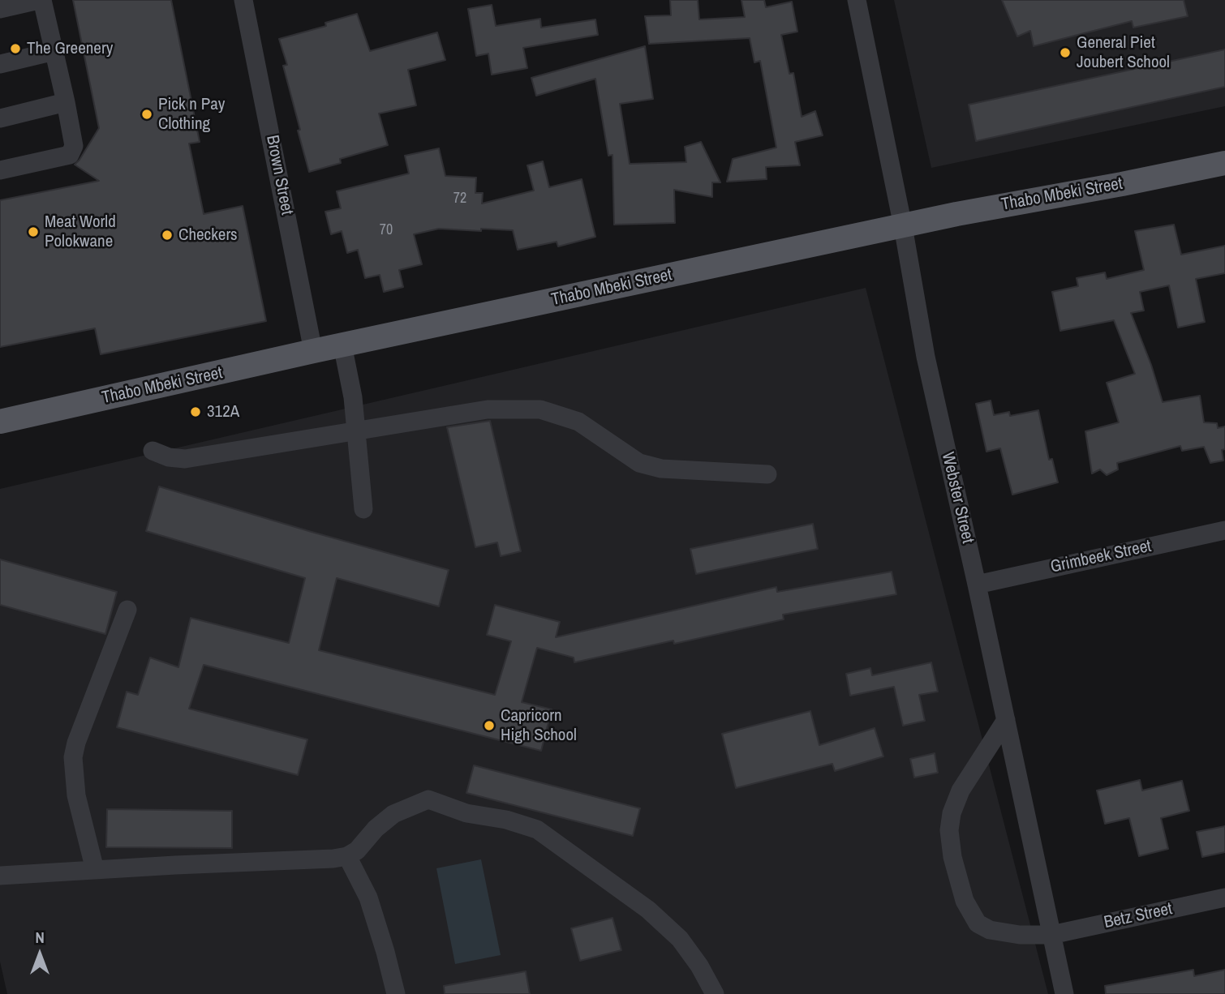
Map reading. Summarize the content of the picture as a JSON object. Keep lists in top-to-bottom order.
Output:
{
  "streets": {
    "main road": ["Thabo Mbeki Street"],
    "street": [
      "Brown Street",
      "Webster Street",
      "Grimbeek Street",
      "Betz Street"
    ]
  },
  "crossings": [
    ["Brown Street", "Thabo Mbeki Street"],
    ["Thabo Mbeki Street", "Webster Street"],
    ["Webster Street", "Grimbeek Street"],
    ["Webster Street", "Betz Street"]
  ],
  "places": [
    "The Greenery",
    "General Piet Joubert School",
    "Pick n Pay Clothing",
    "Meat World Polokwane",
    "Checkers",
    "312A",
    "Capricorn High School"
  ],
  "house_numbers": ["72", "70"],
  "north": "top"
}
